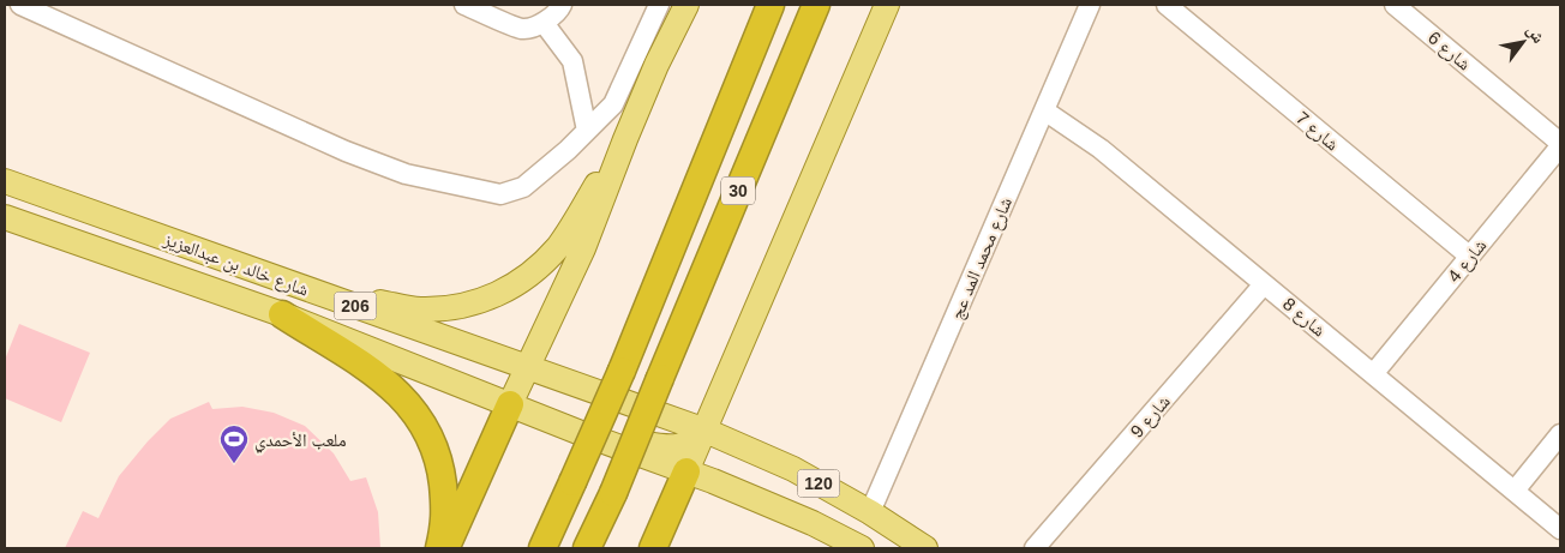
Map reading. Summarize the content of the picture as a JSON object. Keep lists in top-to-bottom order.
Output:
{
  "streets": {
    "highway": ["30"],
    "main road": ["شارع خالد بن عبدالعزيز", "206", "120"],
    "street": [
      "شارع 6",
      "شارع 7",
      "شارع محمد المد عج",
      "شارع 4",
      "شارع 8",
      "شارع 9"
    ]
  },
  "crossings": [
    ["شارع 6", "شارع 4"],
    ["شارع 7", "شارع 4"],
    ["شارع محمد المد عج", "شارع 8"],
    ["شارع محمد المد عج", "120"],
    ["شارع 4", "شارع 8"],
    ["شارع خالد بن عبدالعزيز", "120"],
    ["شارع 8", "شارع 9"]
  ],
  "places": {
    "sports": ["ملعب الأحمدي"]
  },
  "north": "top right"
}
